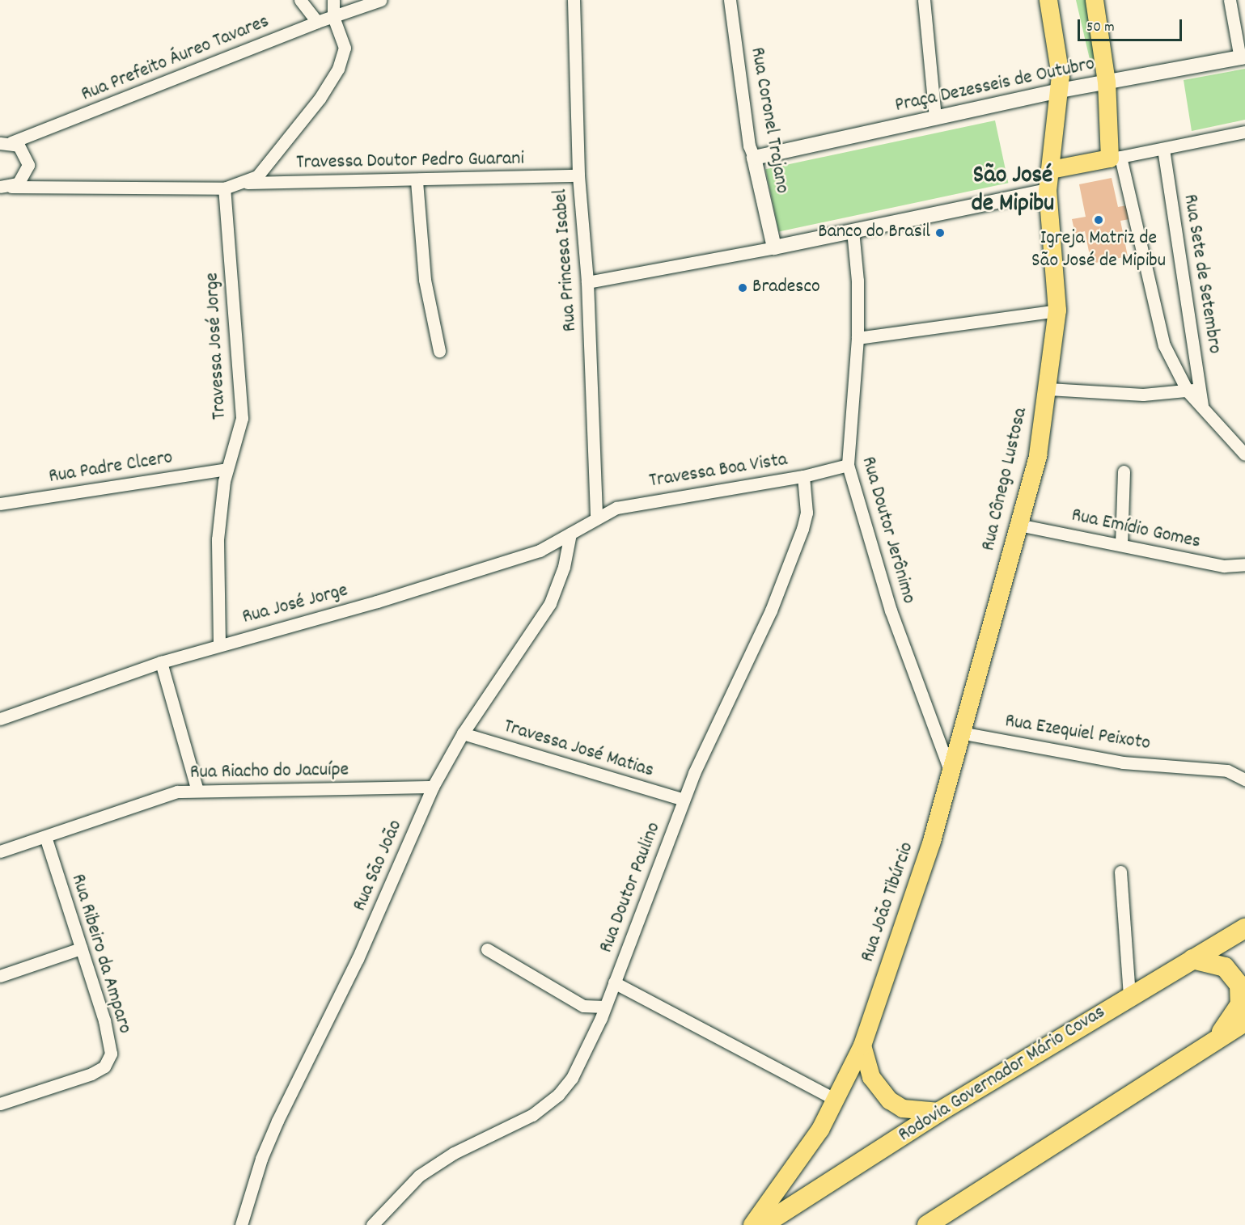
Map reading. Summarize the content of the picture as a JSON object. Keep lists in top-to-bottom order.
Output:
{
  "streets": {
    "highway": ["Rodovia Governador Mário Covas"],
    "main road": ["Rua Cônego Lustosa", "Rua João Tibúrcio"],
    "street": [
      "Rua Prefeito Áureo Tavares",
      "Praça Dezesseis de Outubro",
      "Rua Coronel Trajano",
      "Travessa Doutor Pedro Guarani",
      "Rua Princesa Isabel",
      "Rua Sete de Setembro",
      "Travessa José Jorge",
      "Rua Padre Clcero",
      "Travessa Boa Vista",
      "Rua Emídio Gomes",
      "Rua Doutor Jerônimo",
      "Rua José Jorge",
      "Rua Ezequiel Peixoto",
      "Travessa José Matias",
      "Rua Riacho do Jacuípe",
      "Rua São João",
      "Rua Doutor Paulino",
      "Rua Ribeiro da Amparo"
    ]
  },
  "crossings": [
    ["Praça Dezesseis de Outubro", "Rua Coronel Trajano"],
    ["Praça Dezesseis de Outubro", "Rua Cônego Lustosa"],
    ["Travessa Doutor Pedro Guarani", "Rua Princesa Isabel"],
    ["Rua Princesa Isabel", "Travessa Boa Vista"],
    ["Rua Princesa Isabel", "Rua José Jorge"],
    ["Travessa José Jorge", "Rua Padre Clcero"],
    ["Travessa José Jorge", "Rua José Jorge"],
    ["Travessa Boa Vista", "Rua Doutor Jerônimo"],
    ["Travessa Boa Vista", "Rua José Jorge"],
    ["Travessa Boa Vista", "Rua Doutor Paulino"],
    ["Rua Cônego Lustosa", "Rua Emídio Gomes"],
    ["Rua Cônego Lustosa", "Rua Doutor Jerônimo"],
    ["Rua Cônego Lustosa", "Rua Ezequiel Peixoto"],
    ["Rua Cônego Lustosa", "Rua João Tibúrcio"],
    ["Rua Doutor Jerônimo", "Rua João Tibúrcio"],
    ["Rua José Jorge", "Rua São João"],
    ["Travessa José Matias", "Rua São João"],
    ["Travessa José Matias", "Rua Doutor Paulino"],
    ["Rua Riacho do Jacuípe", "Rua São João"],
    ["Rua Riacho do Jacuípe", "Rua Ribeiro da Amparo"]
  ],
  "districts": ["São José de Mipibu"],
  "places": ["Igreja Matriz de São José de Mipibu", "Banco do Brasil", "Bradesco"],
  "scale_bar": "50 m"
}
